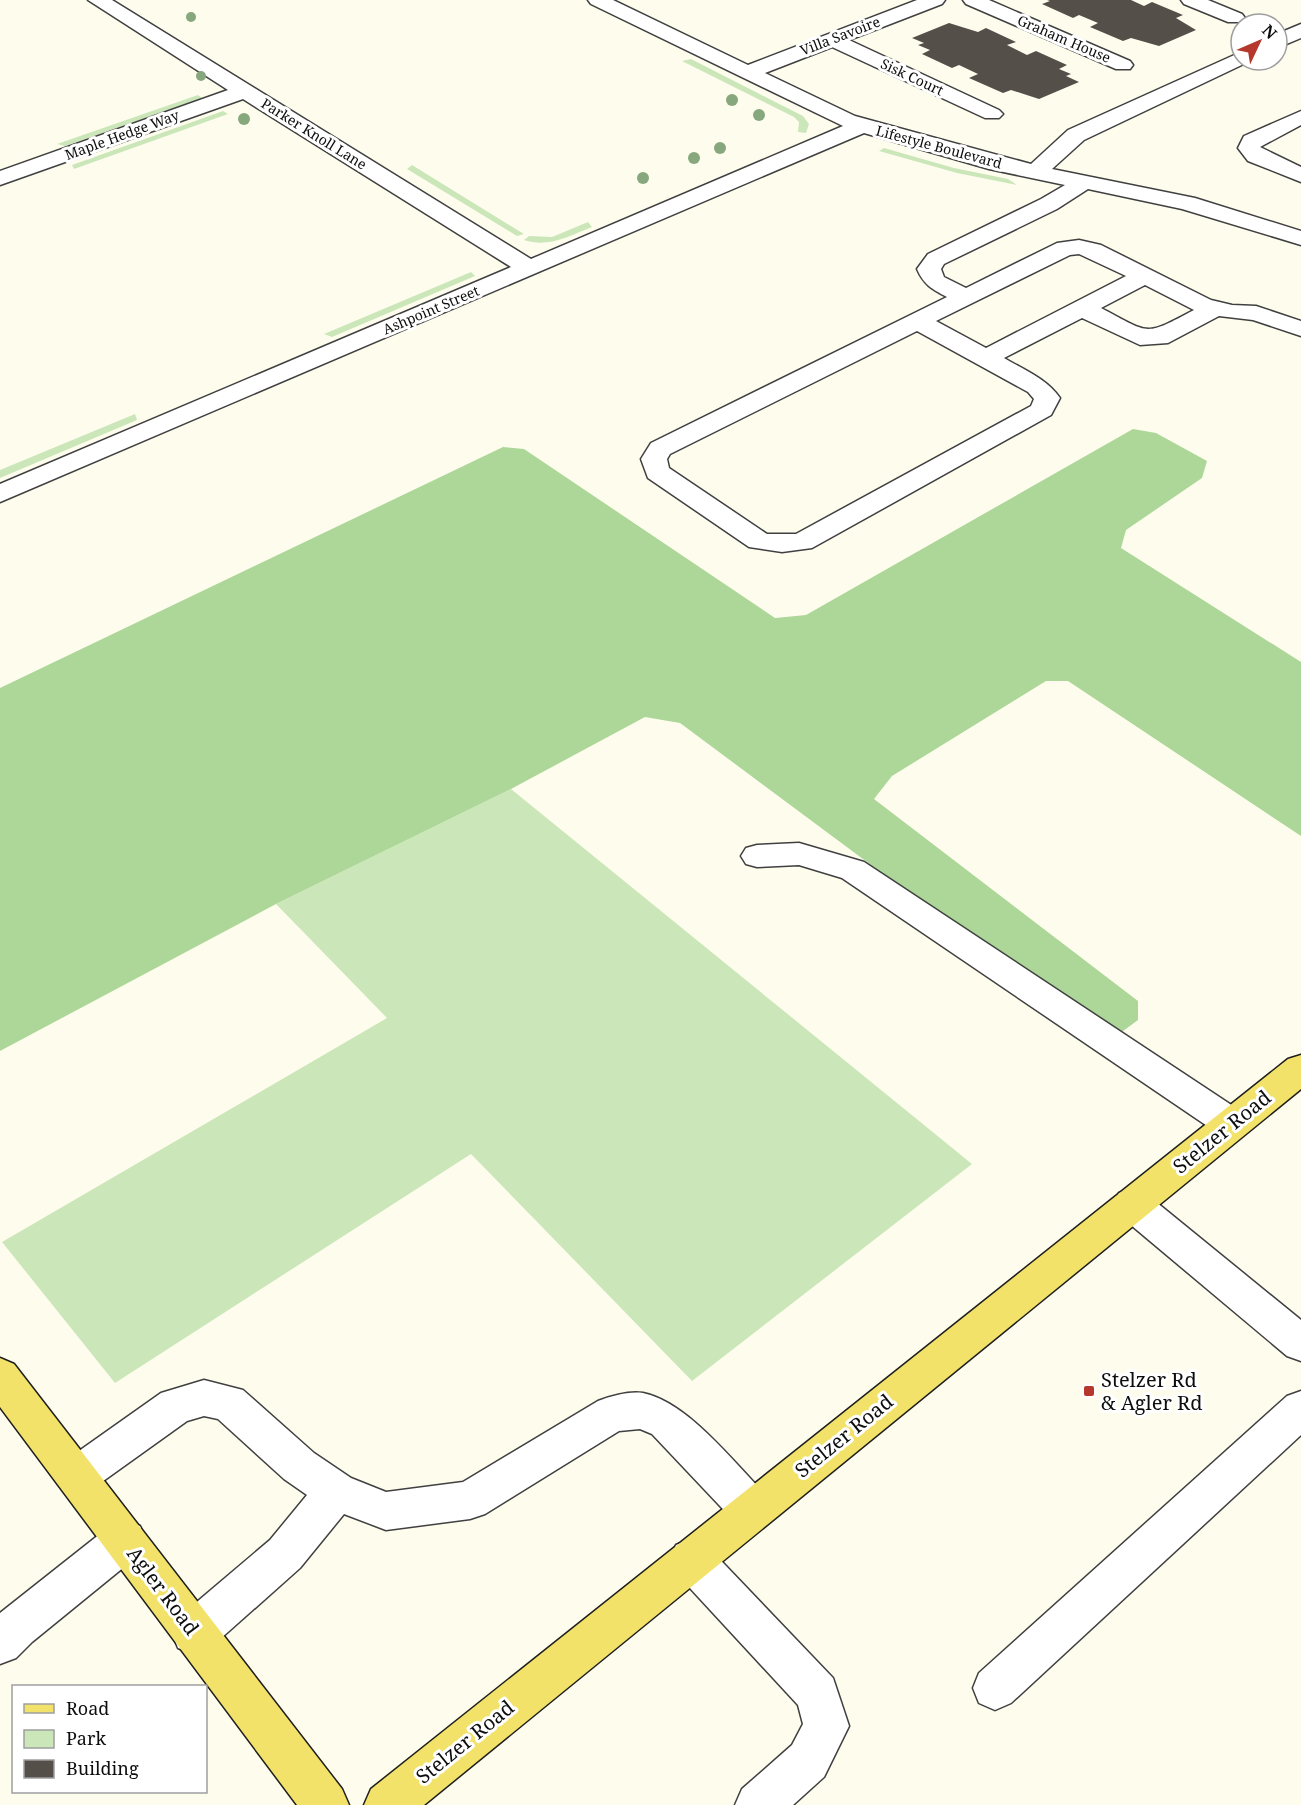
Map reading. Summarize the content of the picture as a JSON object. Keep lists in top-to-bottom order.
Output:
{
  "streets": {
    "main road": ["Stelzer Road", "Agler Road"],
    "street": [
      "Villa Savoire",
      "Graham House",
      "Sisk Court",
      "Parker Knoll Lane",
      "Maple Hedge Way",
      "Lifestyle Boulevard",
      "Ashpoint Street"
    ]
  },
  "crossings": [
    ["Villa Savoire", "Sisk Court"],
    ["Villa Savoire", "Lifestyle Boulevard"],
    ["Parker Knoll Lane", "Maple Hedge Way"],
    ["Parker Knoll Lane", "Ashpoint Street"],
    ["Lifestyle Boulevard", "Ashpoint Street"]
  ],
  "places": {
    "transit": ["Stelzer Rd & Agler Rd"]
  },
  "legend": ["Road", "Park", "Building"],
  "north": "top right"
}
